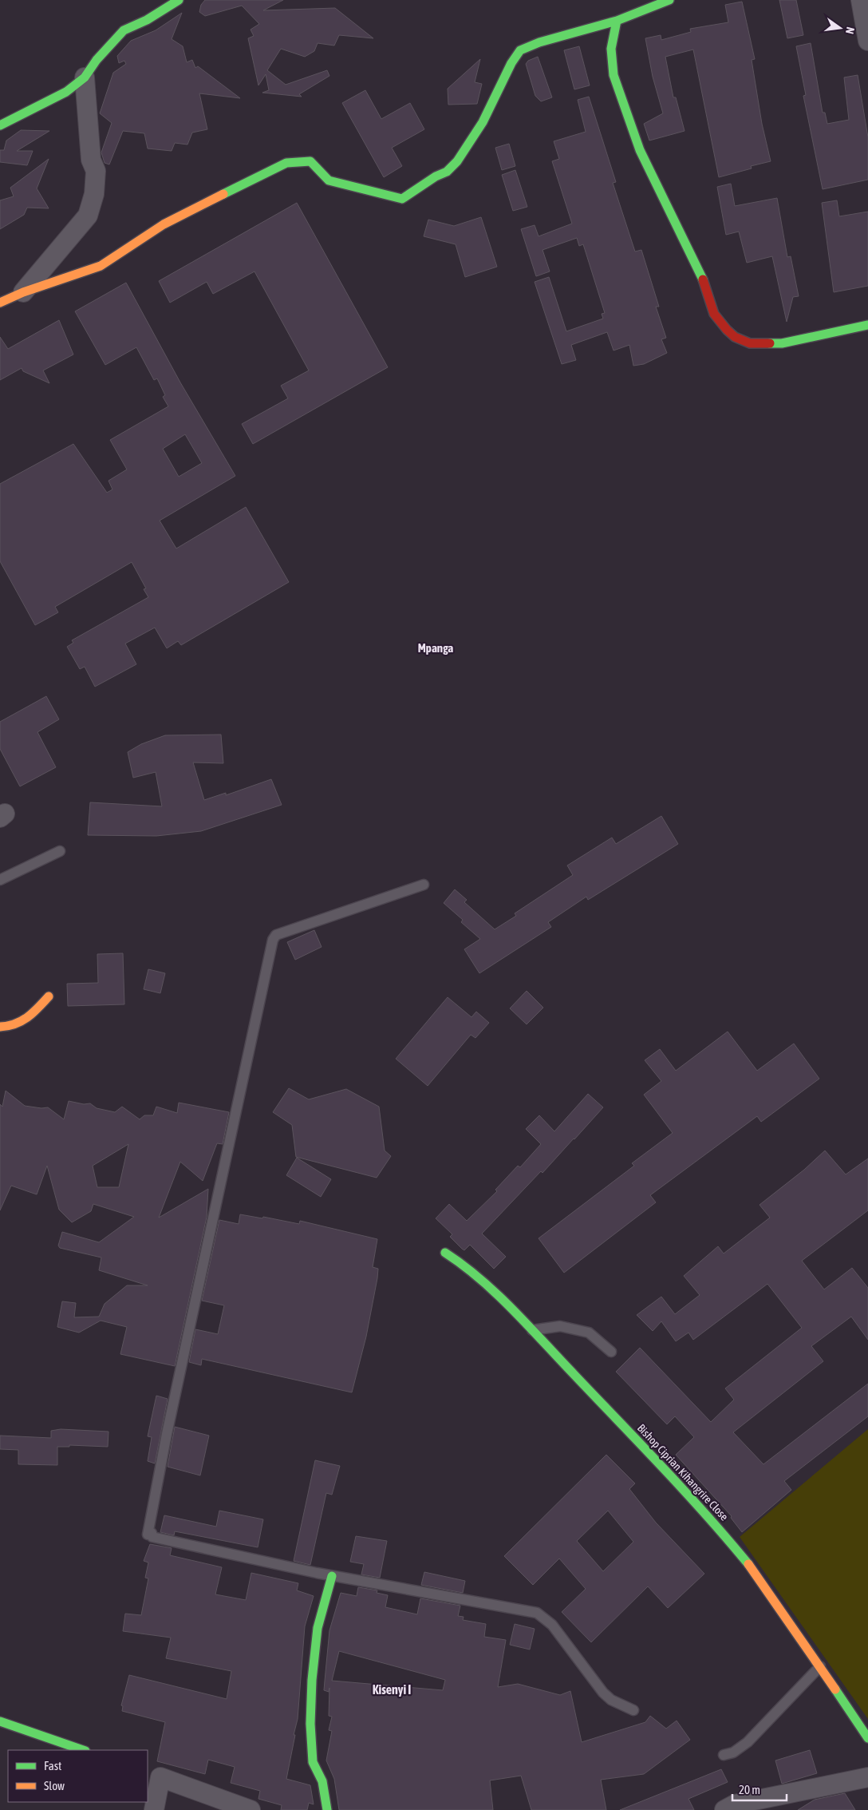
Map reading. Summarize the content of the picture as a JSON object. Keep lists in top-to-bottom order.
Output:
{
  "streets": {
    "street": ["Bishop Ciprian Kihangrire Close"]
  },
  "districts": ["Mpanga", "Kisenyi I"],
  "legend": ["Fast", "Slow"],
  "scale_bar": "20 m",
  "north": "right"
}
